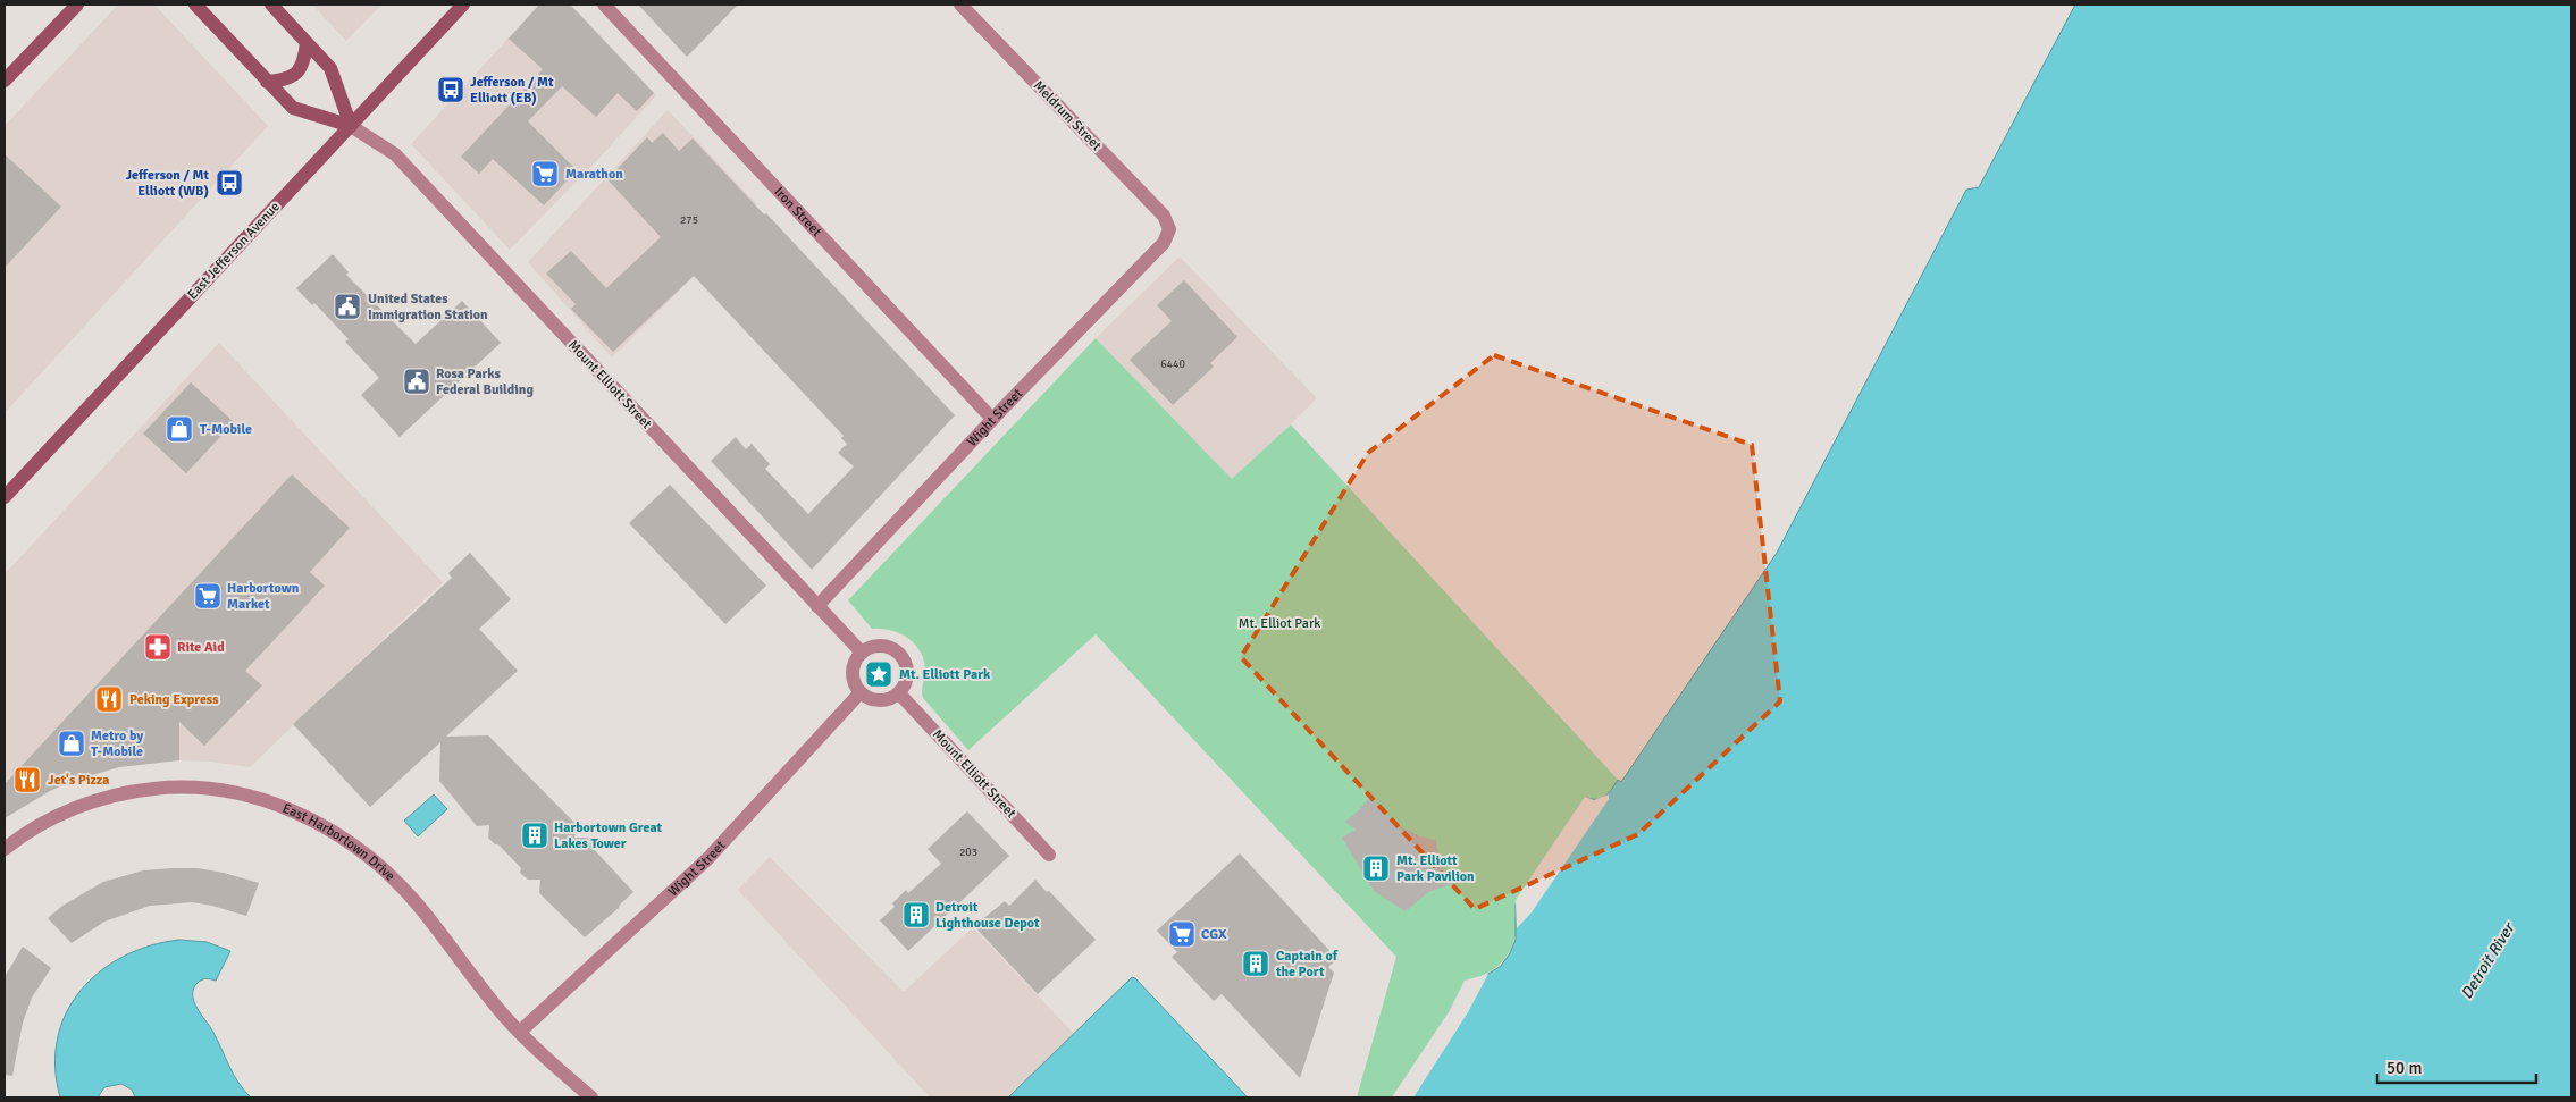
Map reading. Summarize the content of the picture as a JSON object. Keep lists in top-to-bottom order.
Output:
{
  "streets": {
    "main road": ["East Jefferson Avenue", "Mount Elliott Street"],
    "street": [
      "Meldrum Street",
      "Iron Street",
      "Wight Street",
      "East Harbortown Drive"
    ]
  },
  "crossings": [
    ["Meldrum Street", "Wight Street"],
    ["Iron Street", "Wight Street"],
    ["East Jefferson Avenue", "Mount Elliott Street"],
    ["Mount Elliott Street", "Wight Street"],
    ["Wight Street", "East Harbortown Drive"]
  ],
  "water": ["Detroit River"],
  "parks": ["Mt. Elliot Park"],
  "places": {
    "bus stop": ["Jefferson / Mt Elliott (EB)", "Jefferson / Mt Elliott (WB)"],
    "supermarket": ["Marathon", "Harbortown Market", "CGX"],
    "public building": ["United States Immigration Station", "Rosa Parks Federal Building"],
    "shop": ["T-Mobile", "Metro by T-Mobile"],
    "pharmacy": ["Rite Aid"],
    "place": ["Mt. Elliott Park"],
    "restaurant": ["Peking Express", "Jet's Pizza"],
    "building": [
      "Harbortown Great Lakes Tower",
      "Mt. Elliott Park Pavilion",
      "Detroit Lighthouse Depot",
      "Captain of the Port"
    ]
  },
  "house_numbers": ["275", "6440", "203"],
  "scale_bar": "50 m"
}
